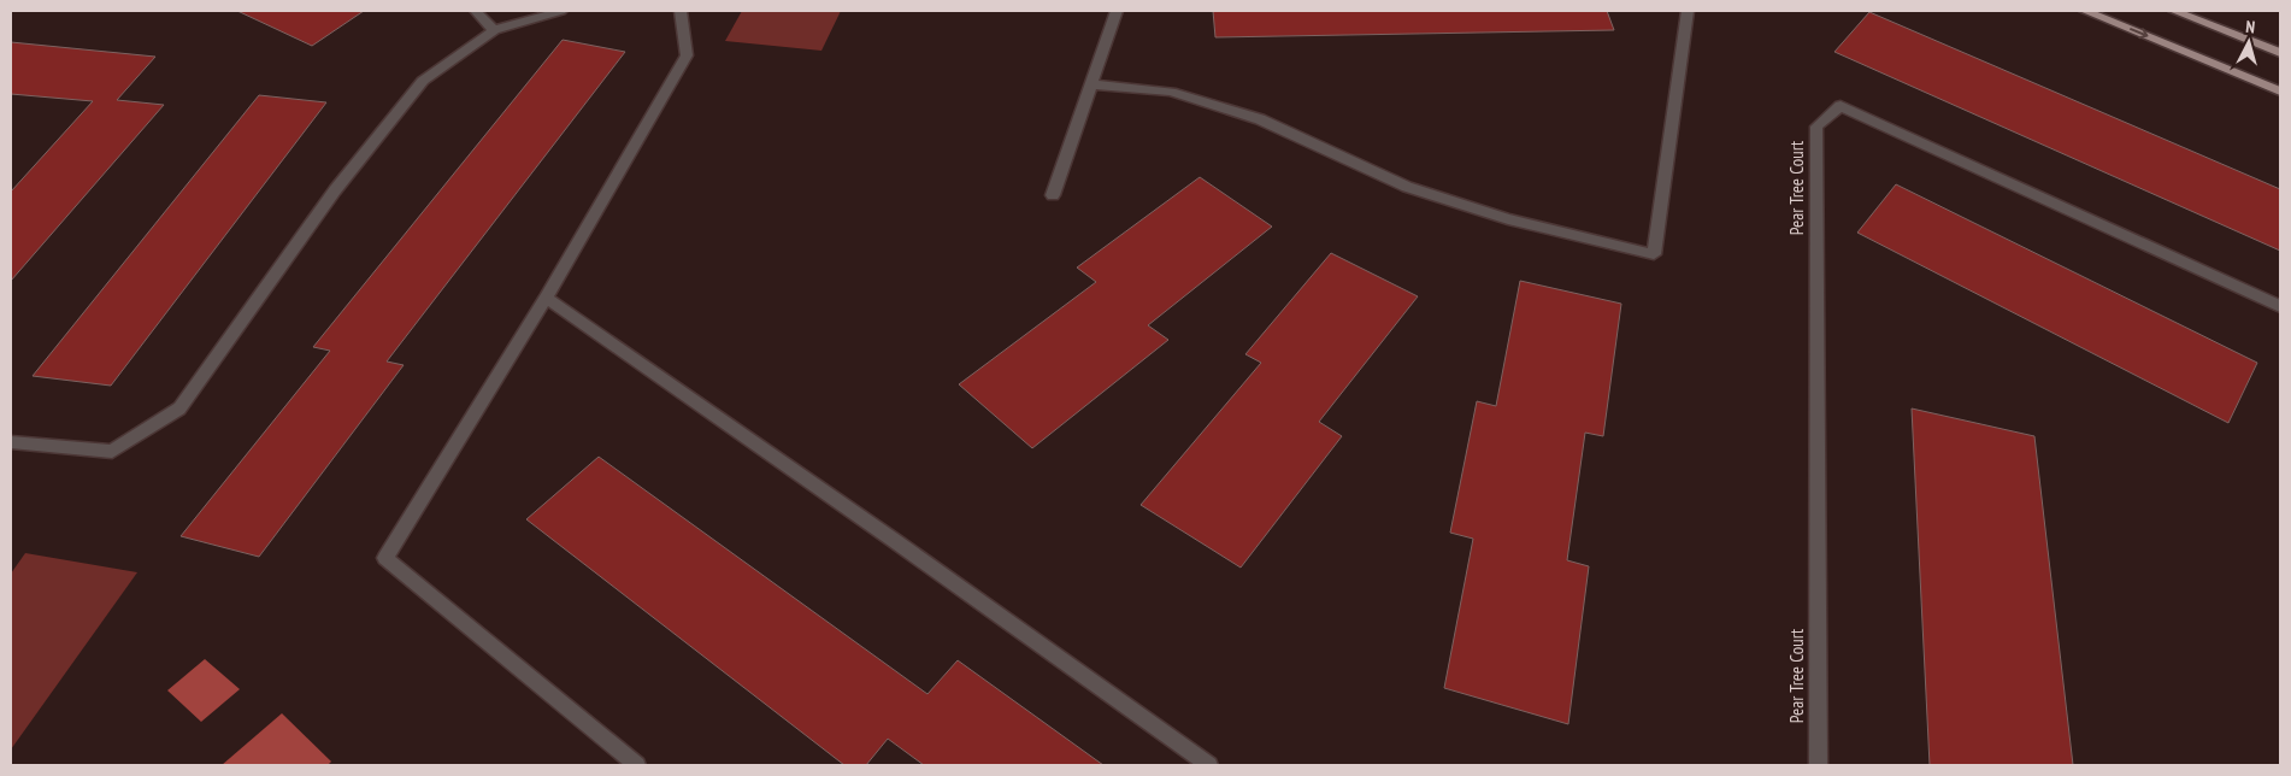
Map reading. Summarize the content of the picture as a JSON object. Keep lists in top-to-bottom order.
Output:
{
  "streets": {
    "street": ["Pear Tree Court"]
  },
  "north": "top"
}
